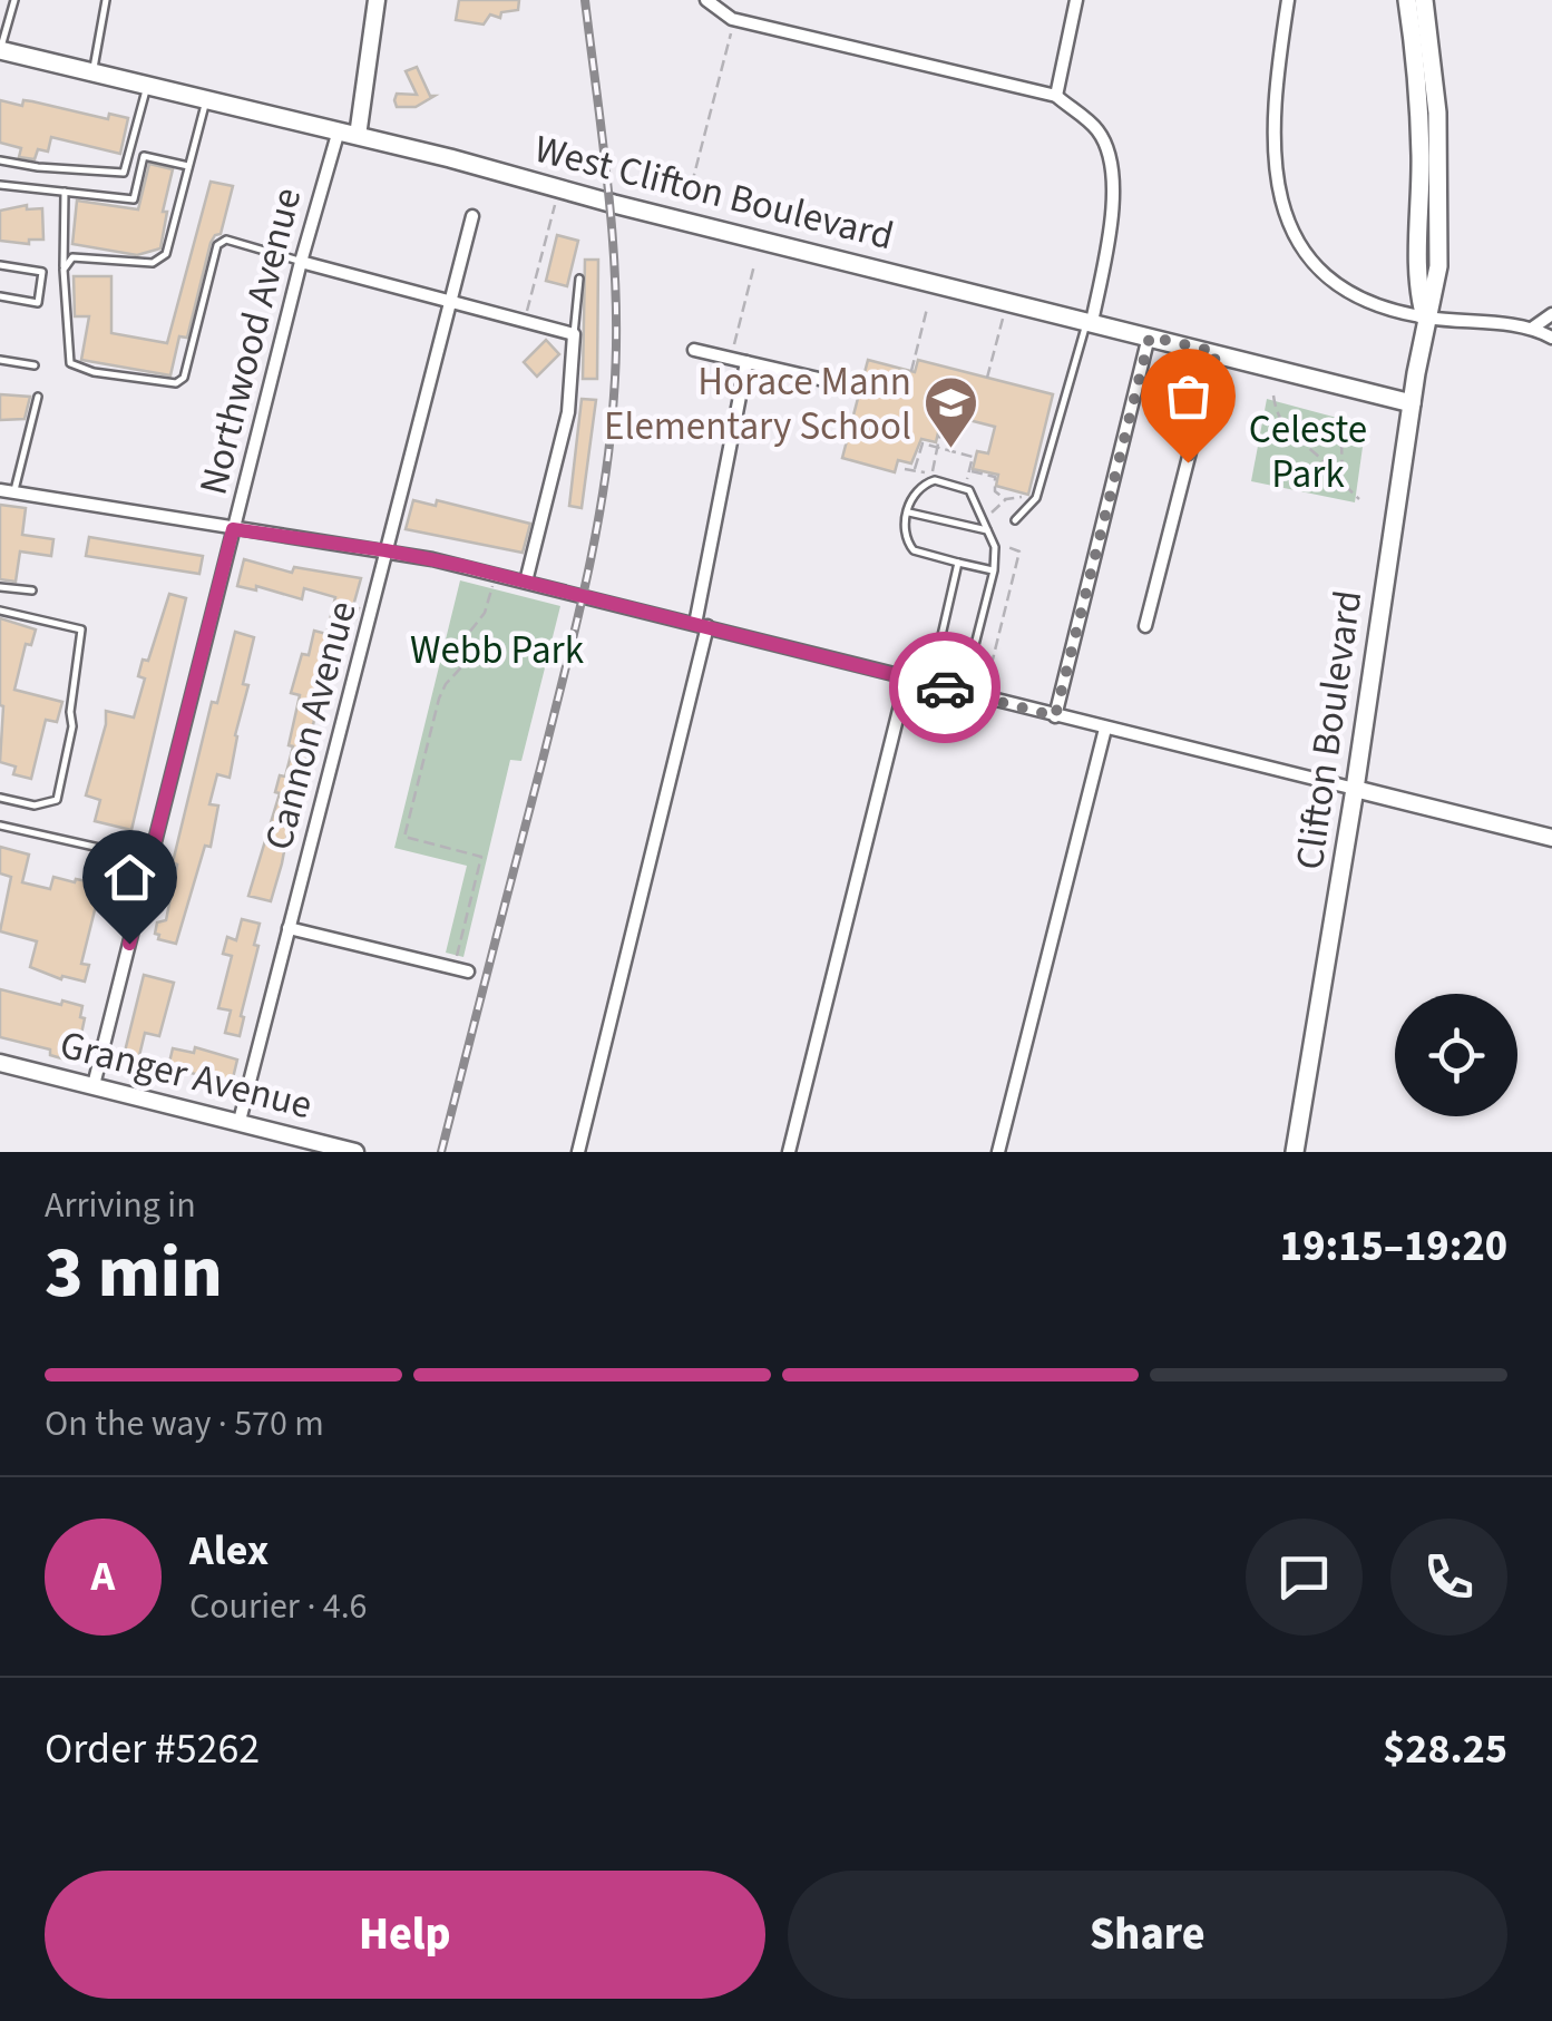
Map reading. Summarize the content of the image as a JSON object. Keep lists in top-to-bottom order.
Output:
{
  "streets": {
    "main road": ["West Clifton Boulevard", "Clifton Boulevard"],
    "street": ["Northwood Avenue", "Cannon Avenue", "Granger Avenue"]
  },
  "crossings": [
    ["West Clifton Boulevard", "Northwood Avenue"],
    ["West Clifton Boulevard", "Clifton Boulevard"],
    ["Northwood Avenue", "Granger Avenue"],
    ["Cannon Avenue", "Granger Avenue"]
  ],
  "parks": ["Celeste Park", "Webb Park"],
  "places": {
    "school or university": ["Horace Mann Elementary School"]
  },
  "page": {
    "heading": ["3 min", "Arriving in", "19:15–19:20"],
    "panel": [
      "Alex",
      "Courier · 4.6",
      "Order #5262",
      "$28.25"
    ],
    "bar": "On the way · 570 m",
    "round": "A",
    "buttons": ["Help", "Share"]
  }
}
